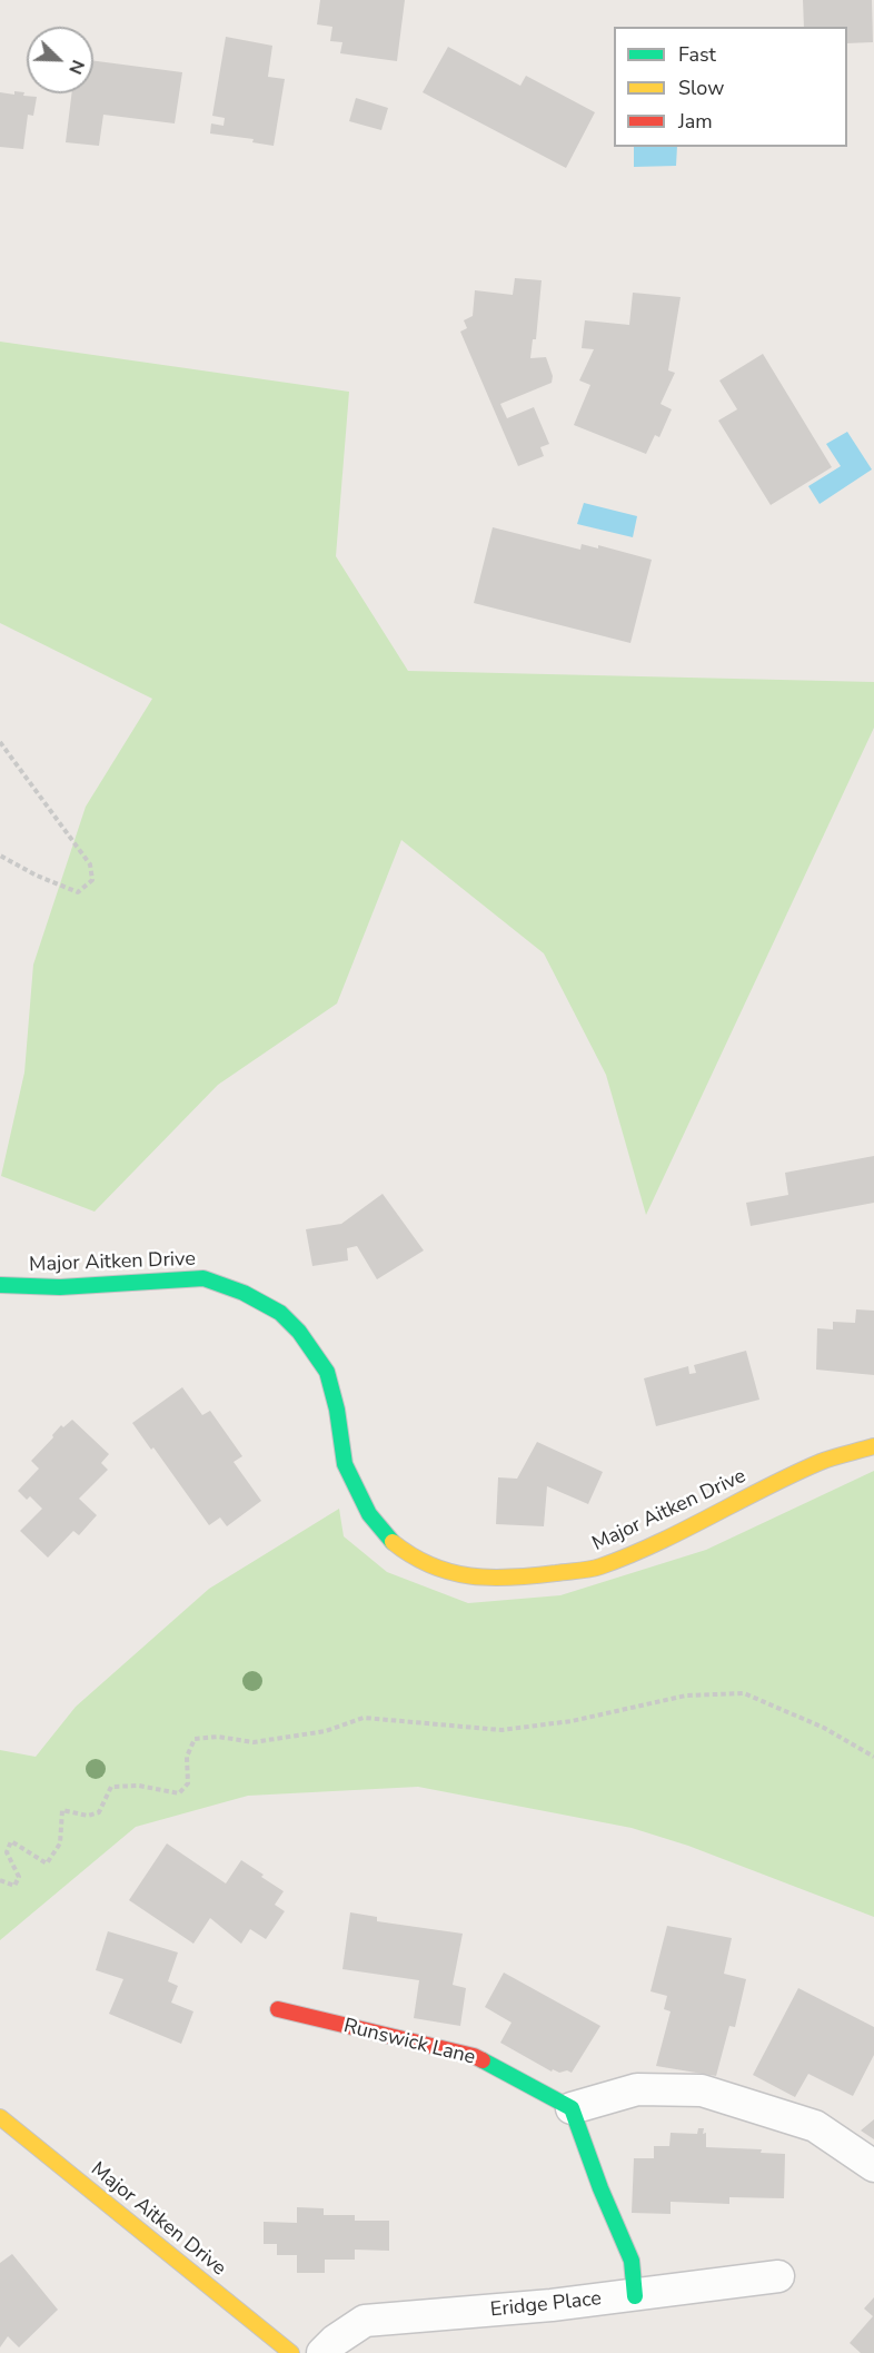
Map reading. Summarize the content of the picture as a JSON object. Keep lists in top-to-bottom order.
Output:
{
  "streets": {
    "street": ["Major Aitken Drive", "Runswick Lane", "Eridge Place"]
  },
  "legend": ["Fast", "Slow", "Jam"],
  "north": "bottom right"
}
